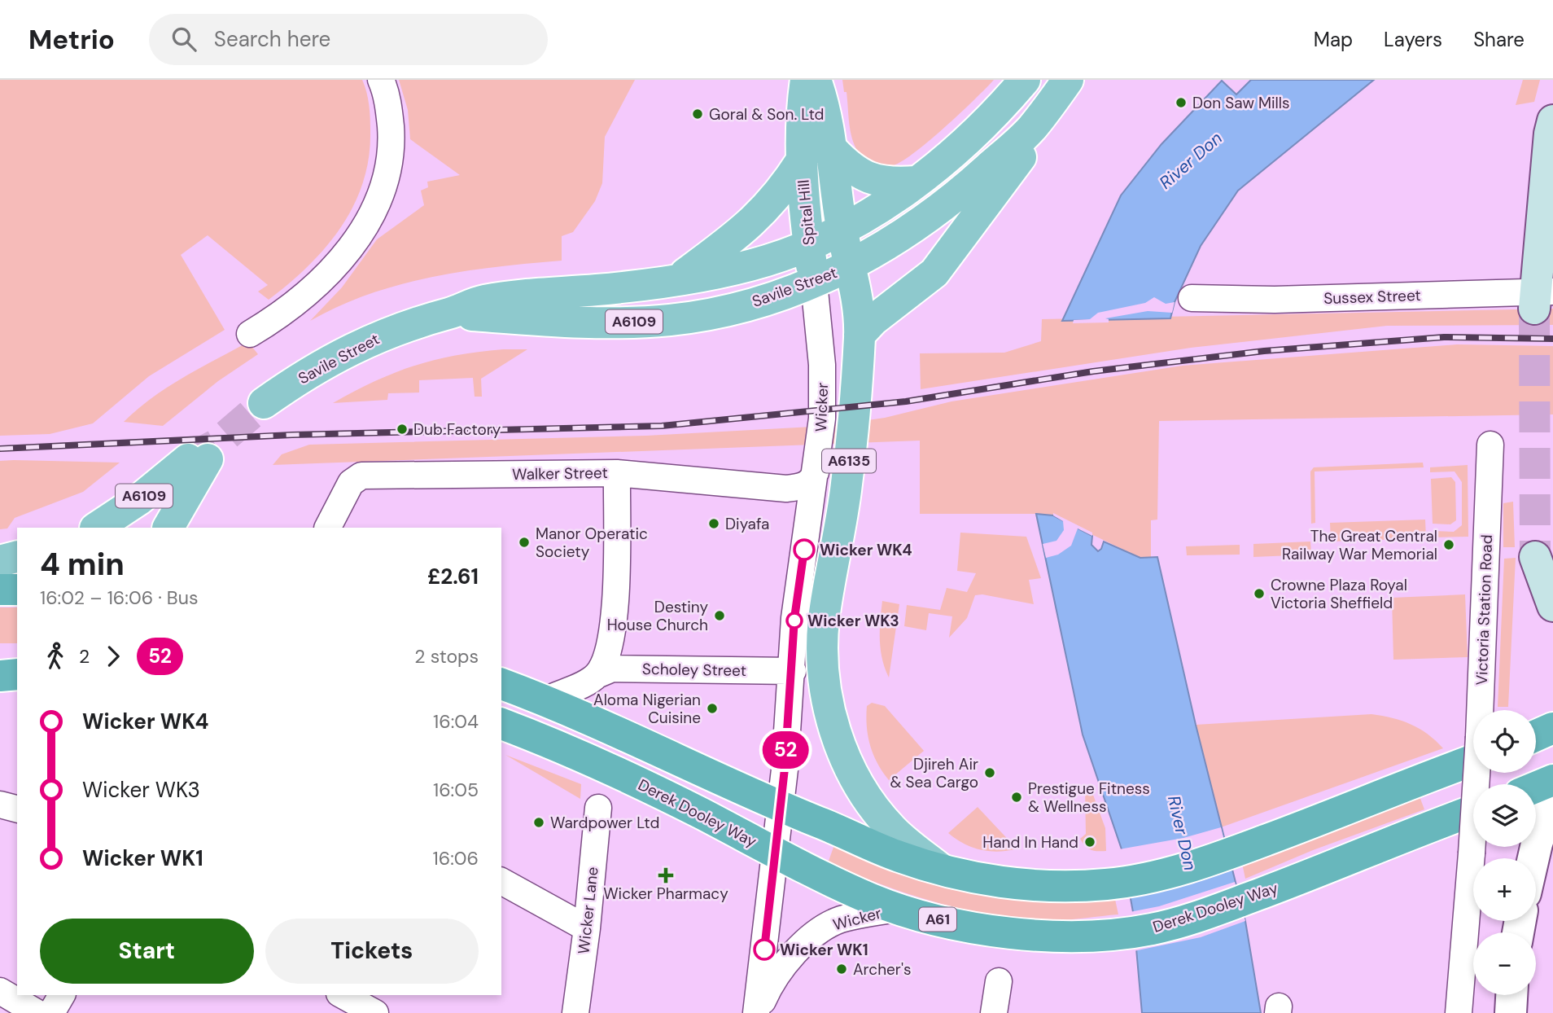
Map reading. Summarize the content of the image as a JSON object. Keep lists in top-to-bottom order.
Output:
{
  "streets": {
    "highway": ["Derek Dooley Way", "A61"],
    "main road": [
      "Spital Hill",
      "Savile Street",
      "A6109",
      "Wicker",
      "A6135"
    ],
    "street": [
      "Sussex Street",
      "Walker Street",
      "Victoria Station Road",
      "Scholey Street",
      "Wicker Lane"
    ]
  },
  "crossings": [
    ["Spital Hill", "Savile Street"],
    ["Spital Hill", "A6109"],
    ["Spital Hill", "Wicker"],
    ["Savile Street", "A6109"],
    ["Savile Street", "A6135"],
    ["Wicker", "A6135"],
    ["Wicker", "Walker Street"],
    ["Wicker", "Scholey Street"],
    ["Wicker", "Derek Dooley Way"]
  ],
  "water": ["River Don"],
  "places": {
    "other": [
      "Don Saw Mills",
      "Goral & Son. Ltd",
      "Dub Factory",
      "Diyafa",
      "Manor Operatic Society",
      "The Great Central Railway War Memorial",
      "Wicker WK4",
      "Crowne Plaza Royal Victoria Sheffield",
      "Destiny House Church",
      "Wicker WK3",
      "Aloma Nigerian Cuisine",
      "Djireh Air & Sea Cargo",
      "Prestigue Fitness & Wellness",
      "Wardpower Ltd",
      "Hand In Hand",
      "Wicker WK1",
      "Archer's"
    ],
    "health": ["Wicker Pharmacy"]
  },
  "lines": ["bus line 52"],
  "page": {
    "header": "Metrio",
    "search": "Search here",
    "nav": ["Map", "Layers", "Share"],
    "on_map": "52",
    "heading": ["4 min", "16:02 – 16:06 · Bus", "£2.61"],
    "legs": ["2", "52", "2 stops"],
    "list": [
      {
        "name": "Wicker WK4",
        "value": "16:04"
      },
      {
        "name": "Wicker WK3",
        "value": "16:05"
      },
      {
        "name": "Wicker WK1",
        "value": "16:06"
      }
    ],
    "map_buttons": ["+", "−"],
    "buttons": ["Start", "Tickets"]
  }
}
